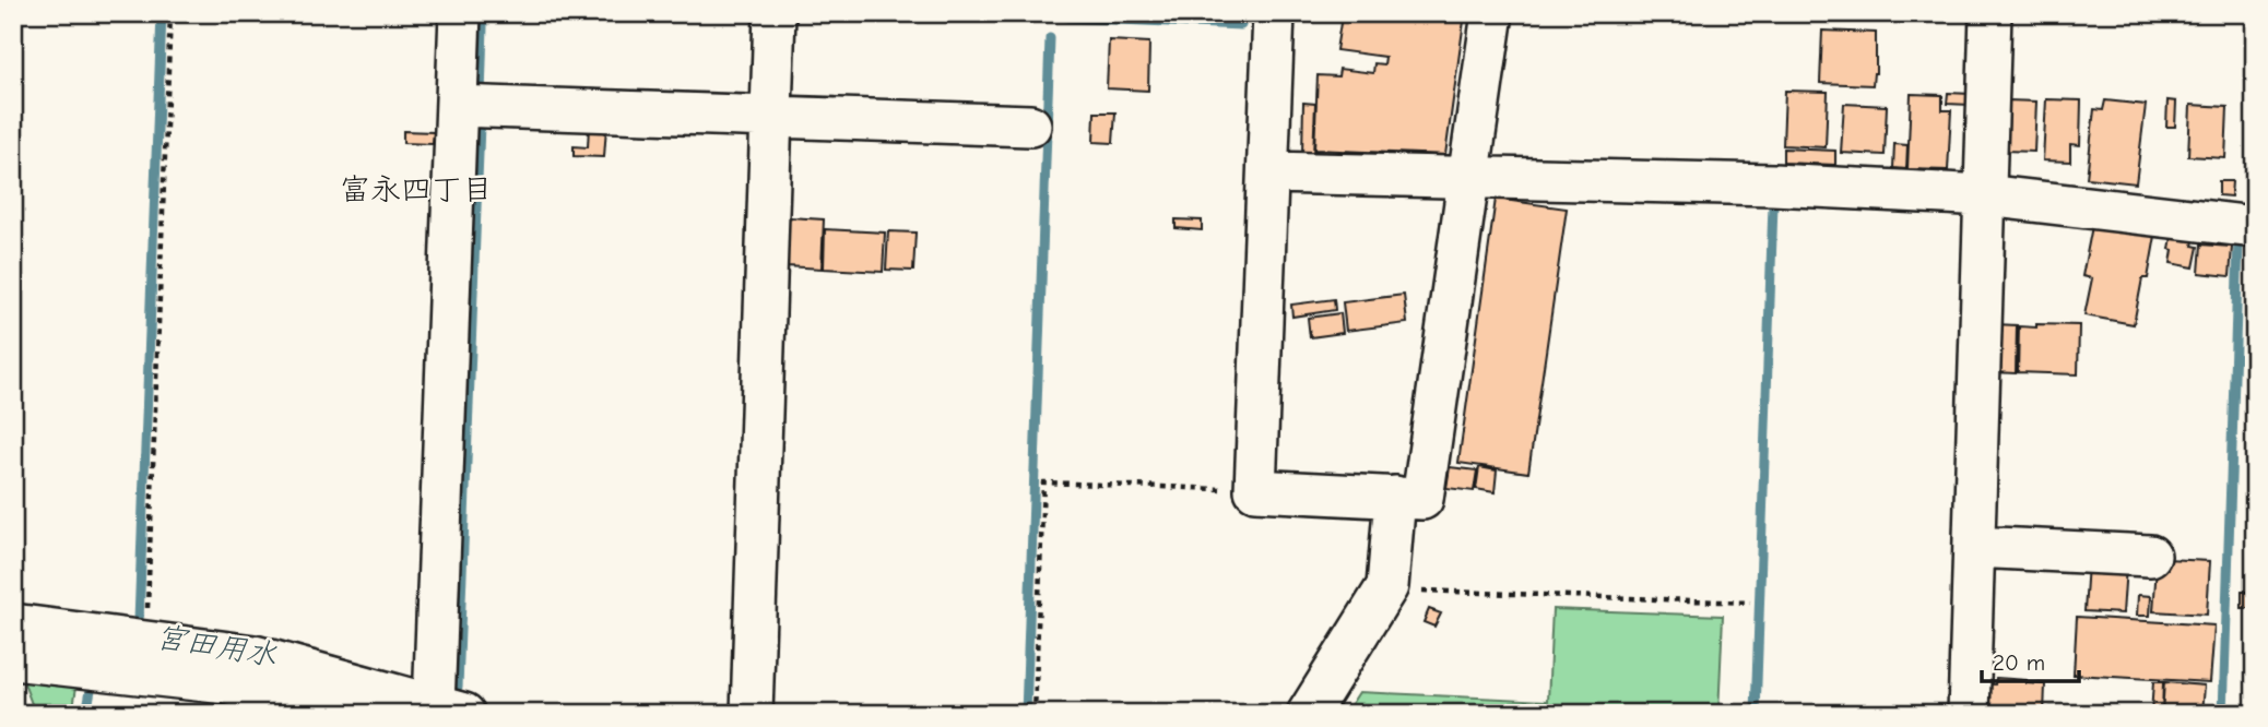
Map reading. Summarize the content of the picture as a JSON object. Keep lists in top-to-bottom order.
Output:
{
  "districts": ["富永四丁目"],
  "water": ["宮田用水"],
  "scale_bar": "20 m"
}
